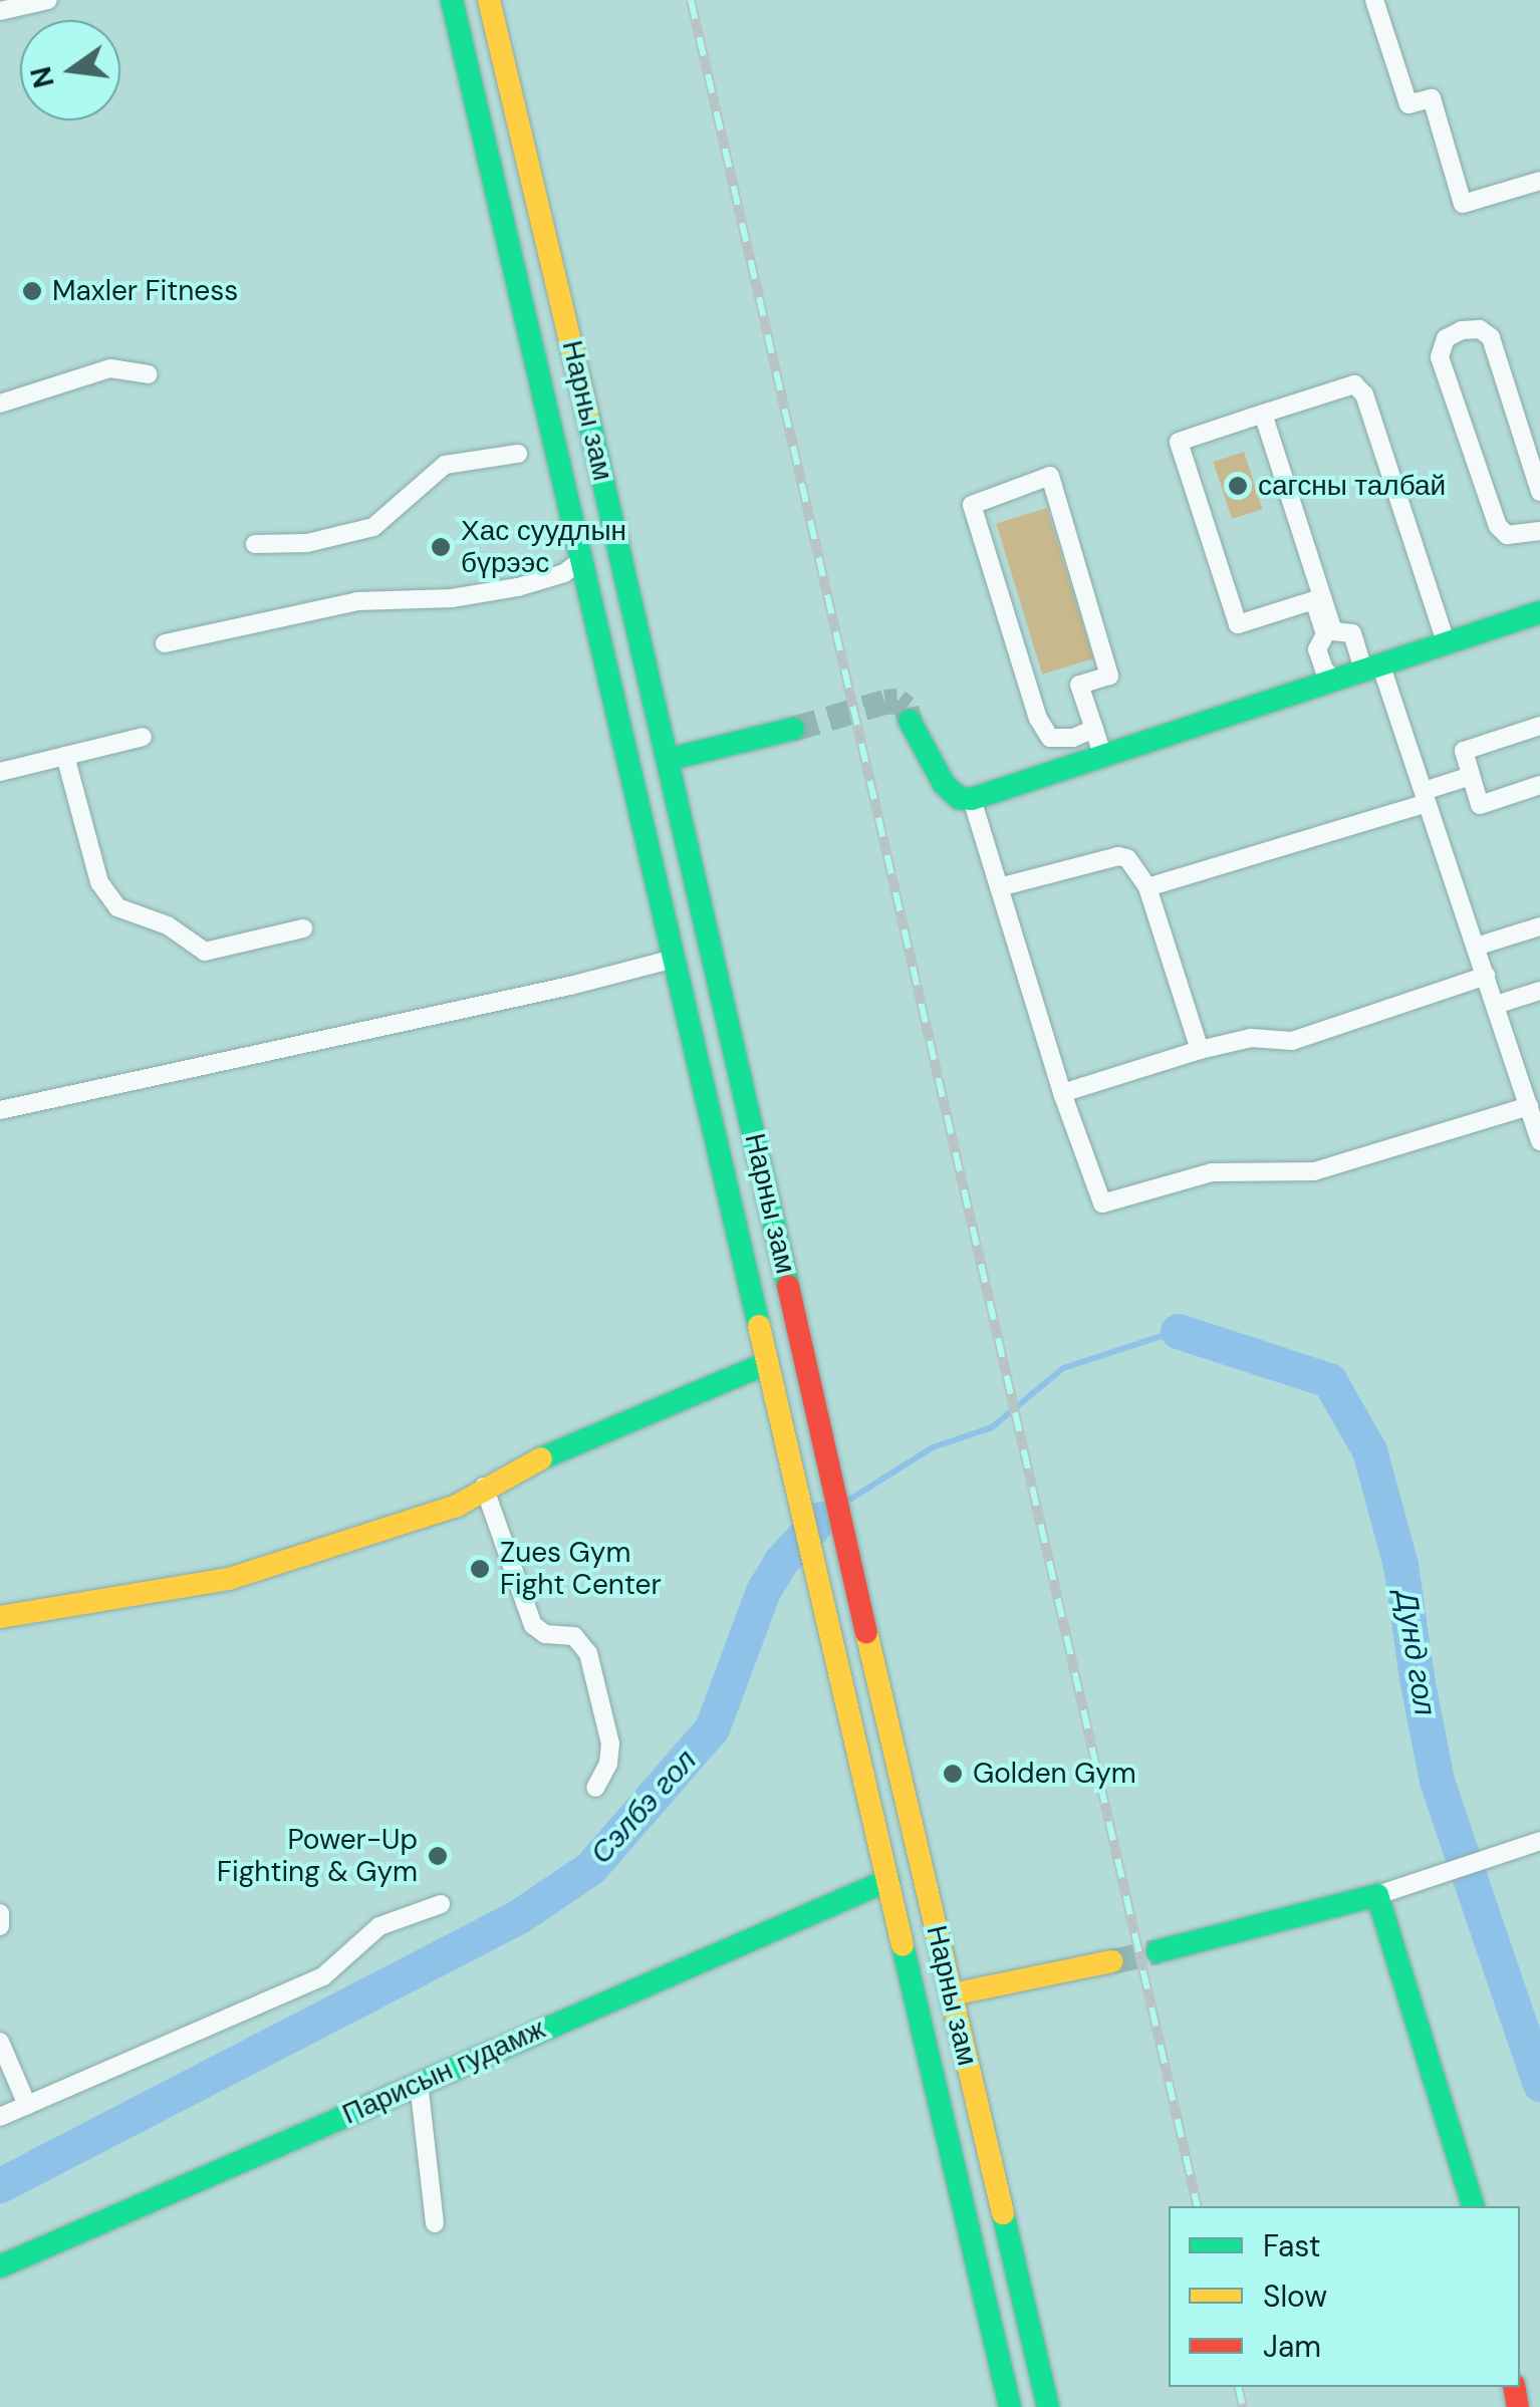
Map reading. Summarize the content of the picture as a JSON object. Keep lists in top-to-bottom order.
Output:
{
  "streets": {
    "main road": ["Нарны зам", "Парисын гудамж"]
  },
  "crossings": [
    ["Нарны зам", "Парисын гудамж"]
  ],
  "water": ["Дунд гол", "Сэлбэ гол"],
  "places": [
    "Maxler Fitness",
    "сагсны талбай",
    "Хас суудлын бүрээс",
    "Zues Gym Fight Center",
    "Golden Gym",
    "Power-Up Fighting & Gym"
  ],
  "legend": ["Fast", "Slow", "Jam"],
  "north": "left"
}
